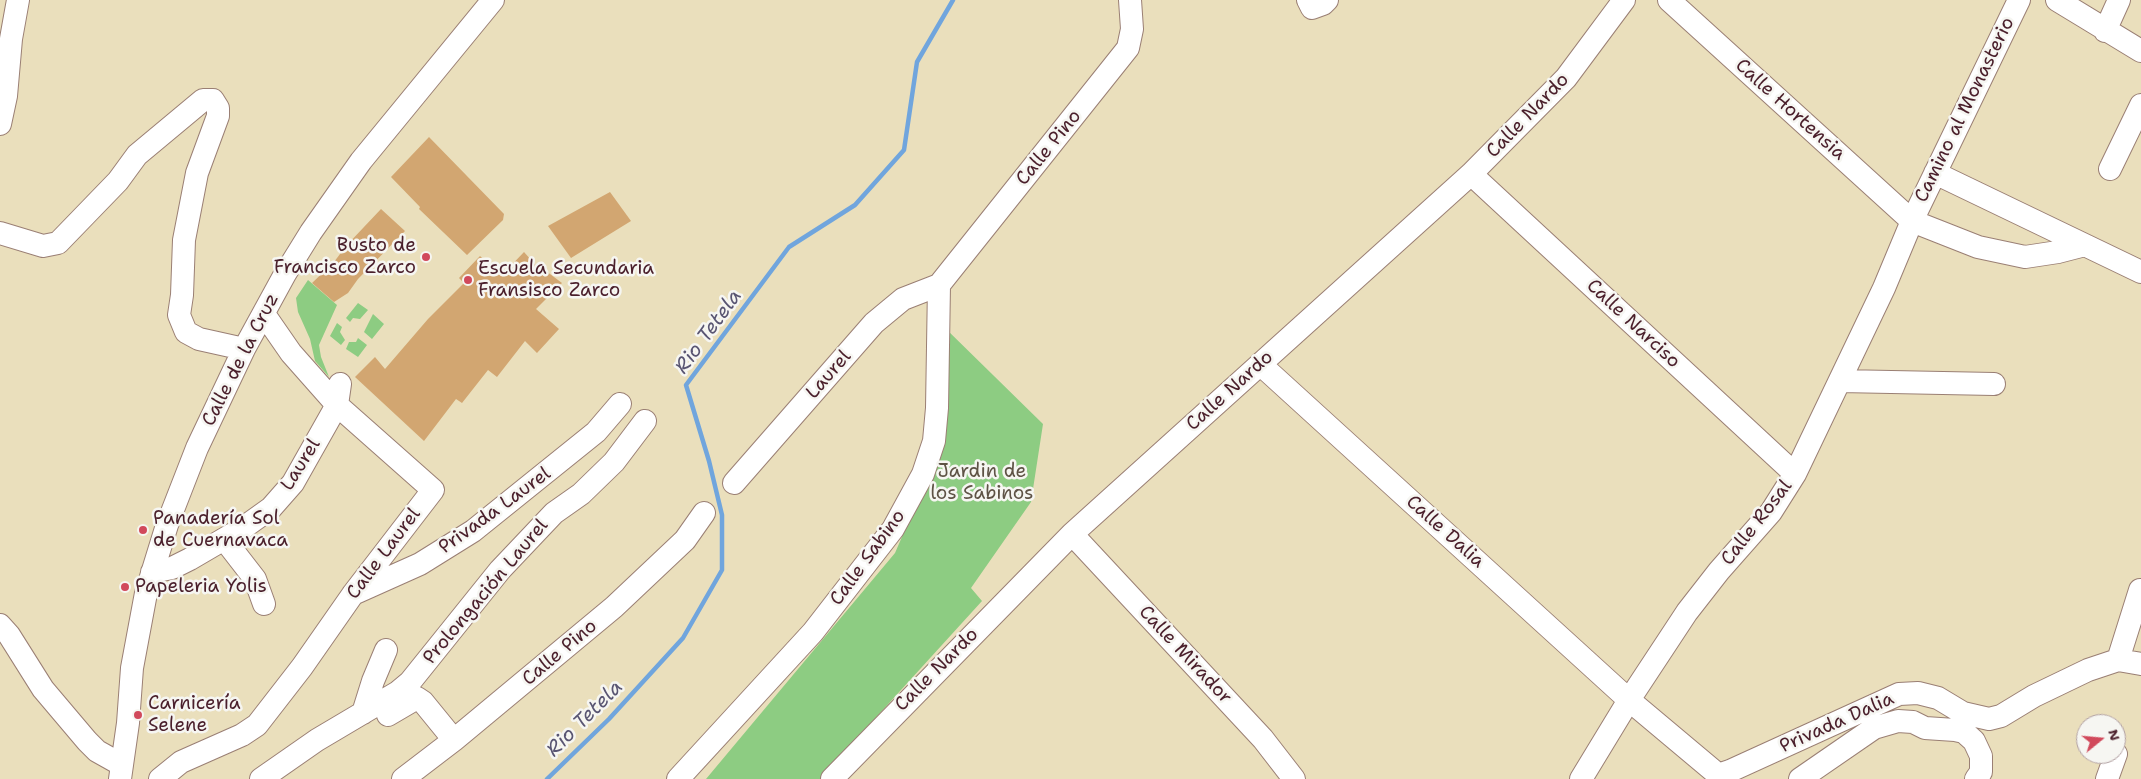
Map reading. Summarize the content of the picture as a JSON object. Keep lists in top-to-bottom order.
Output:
{
  "streets": {
    "street": [
      "Calle Hortensia",
      "Camino al Monasterio",
      "Calle Nardo",
      "Calle Pino",
      "Calle Narciso",
      "Calle de la Cruz",
      "Laurel",
      "Privada Laurel",
      "Calle Rosal",
      "Calle Dalia",
      "Calle Laurel",
      "Calle Sabino",
      "Prolongación Laurel",
      "Calle Mirador",
      "Privada Dalia"
    ]
  },
  "crossings": [
    ["Calle Hortensia", "Camino al Monasterio"],
    ["Calle Hortensia", "Calle Rosal"],
    ["Camino al Monasterio", "Calle Rosal"],
    ["Calle Nardo", "Calle Narciso"],
    ["Calle Nardo", "Calle Dalia"],
    ["Calle Nardo", "Calle Mirador"],
    ["Calle Pino", "Laurel"],
    ["Calle Pino", "Calle Sabino"],
    ["Calle Narciso", "Calle Rosal"],
    ["Calle de la Cruz", "Laurel"],
    ["Calle de la Cruz", "Calle Laurel"],
    ["Laurel", "Calle Laurel"],
    ["Laurel", "Calle Sabino"],
    ["Privada Laurel", "Calle Laurel"],
    ["Calle Rosal", "Calle Dalia"],
    ["Calle Rosal", "Privada Dalia"],
    ["Calle Dalia", "Privada Dalia"]
  ],
  "water": ["Rio Tetela"],
  "parks": ["Jardin de los Sabinos"],
  "places": [
    "Busto de Francisco Zarco",
    "Escuela Secundaria Fransisco Zarco",
    "Panadería Sol de Cuernavaca",
    "Papeleria Yolis",
    "Carnicería Selene"
  ],
  "north": "right"
}
